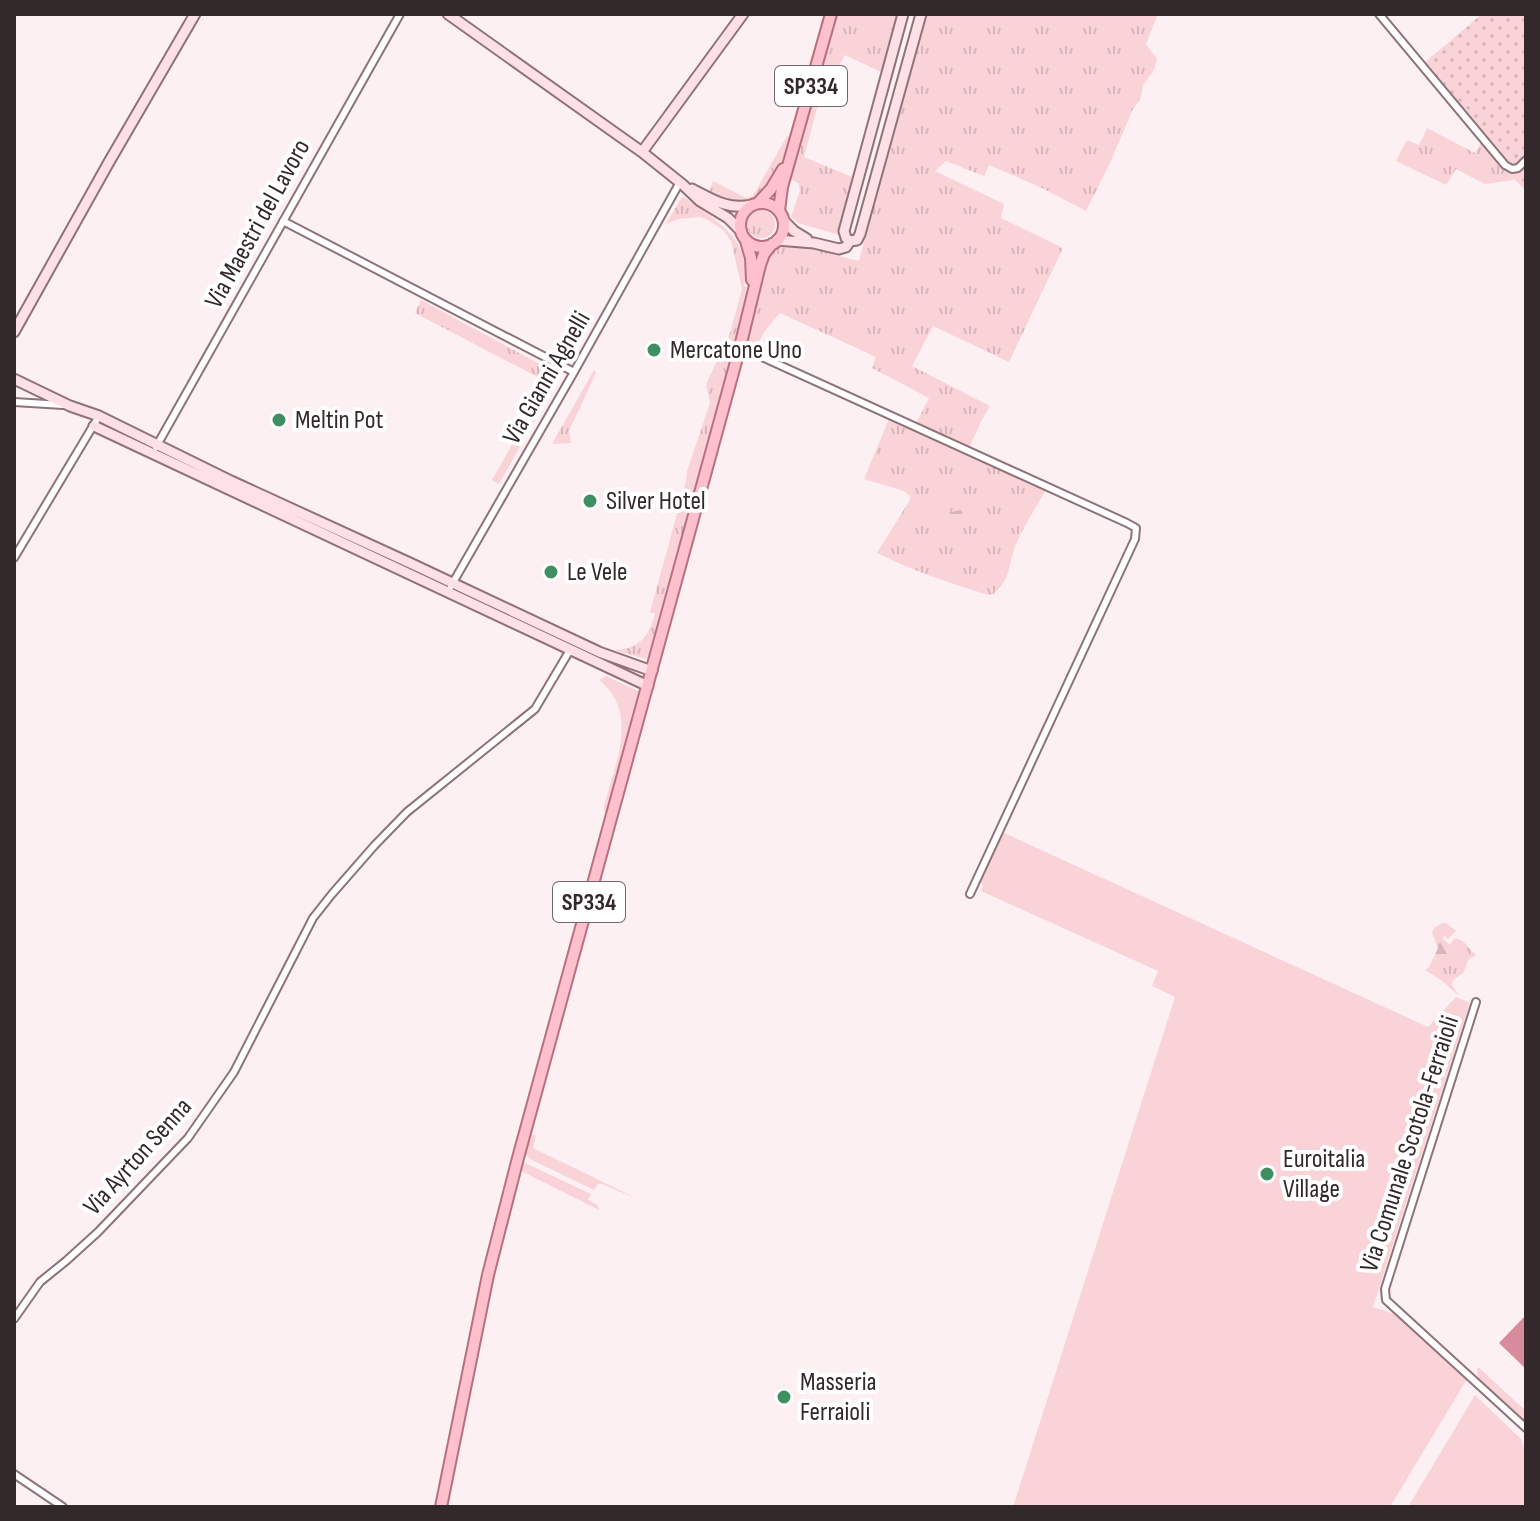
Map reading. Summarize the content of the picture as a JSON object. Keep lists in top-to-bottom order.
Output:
{
  "streets": {
    "main road": ["SP334"],
    "street": [
      "Via Maestri del Lavoro",
      "Via Gianni Agnelli",
      "Via Comunale Scotola-Ferraioli",
      "Via Ayrton Senna"
    ]
  },
  "places": [
    "Mercatone Uno",
    "Meltin Pot",
    "Silver Hotel",
    "Le Vele",
    "Euroitalia Village",
    "Masseria Ferraioli"
  ]
}
